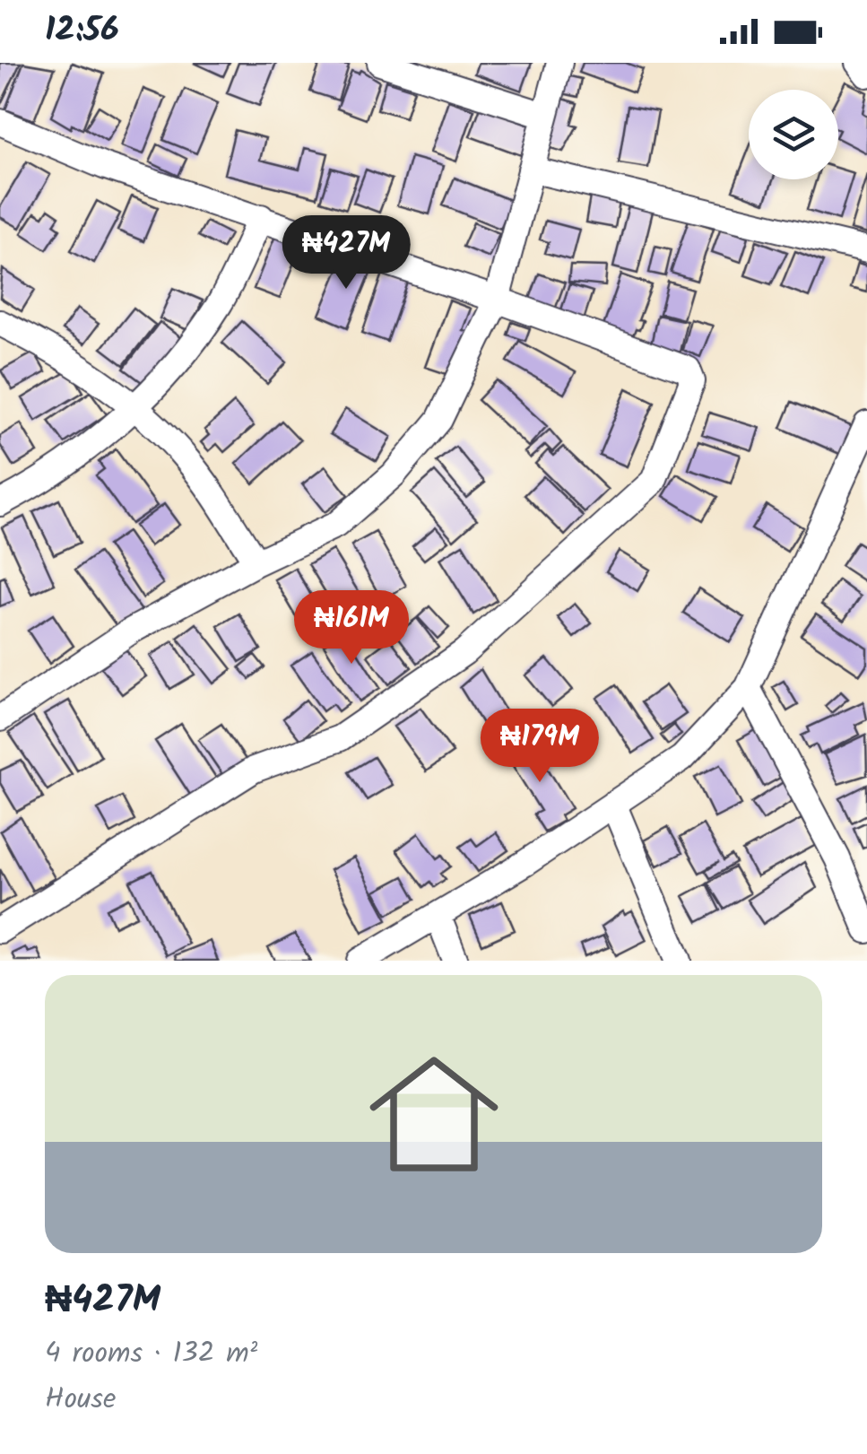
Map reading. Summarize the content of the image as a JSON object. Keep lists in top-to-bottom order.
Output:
{
  "page": {
    "status": "12:56",
    "price": ["₦427M", "₦161M", "₦179M"],
    "list": [
      {
        "name": "₦427M",
        "note": "4 rooms · 132 m² · House"
      }
    ]
  }
}
